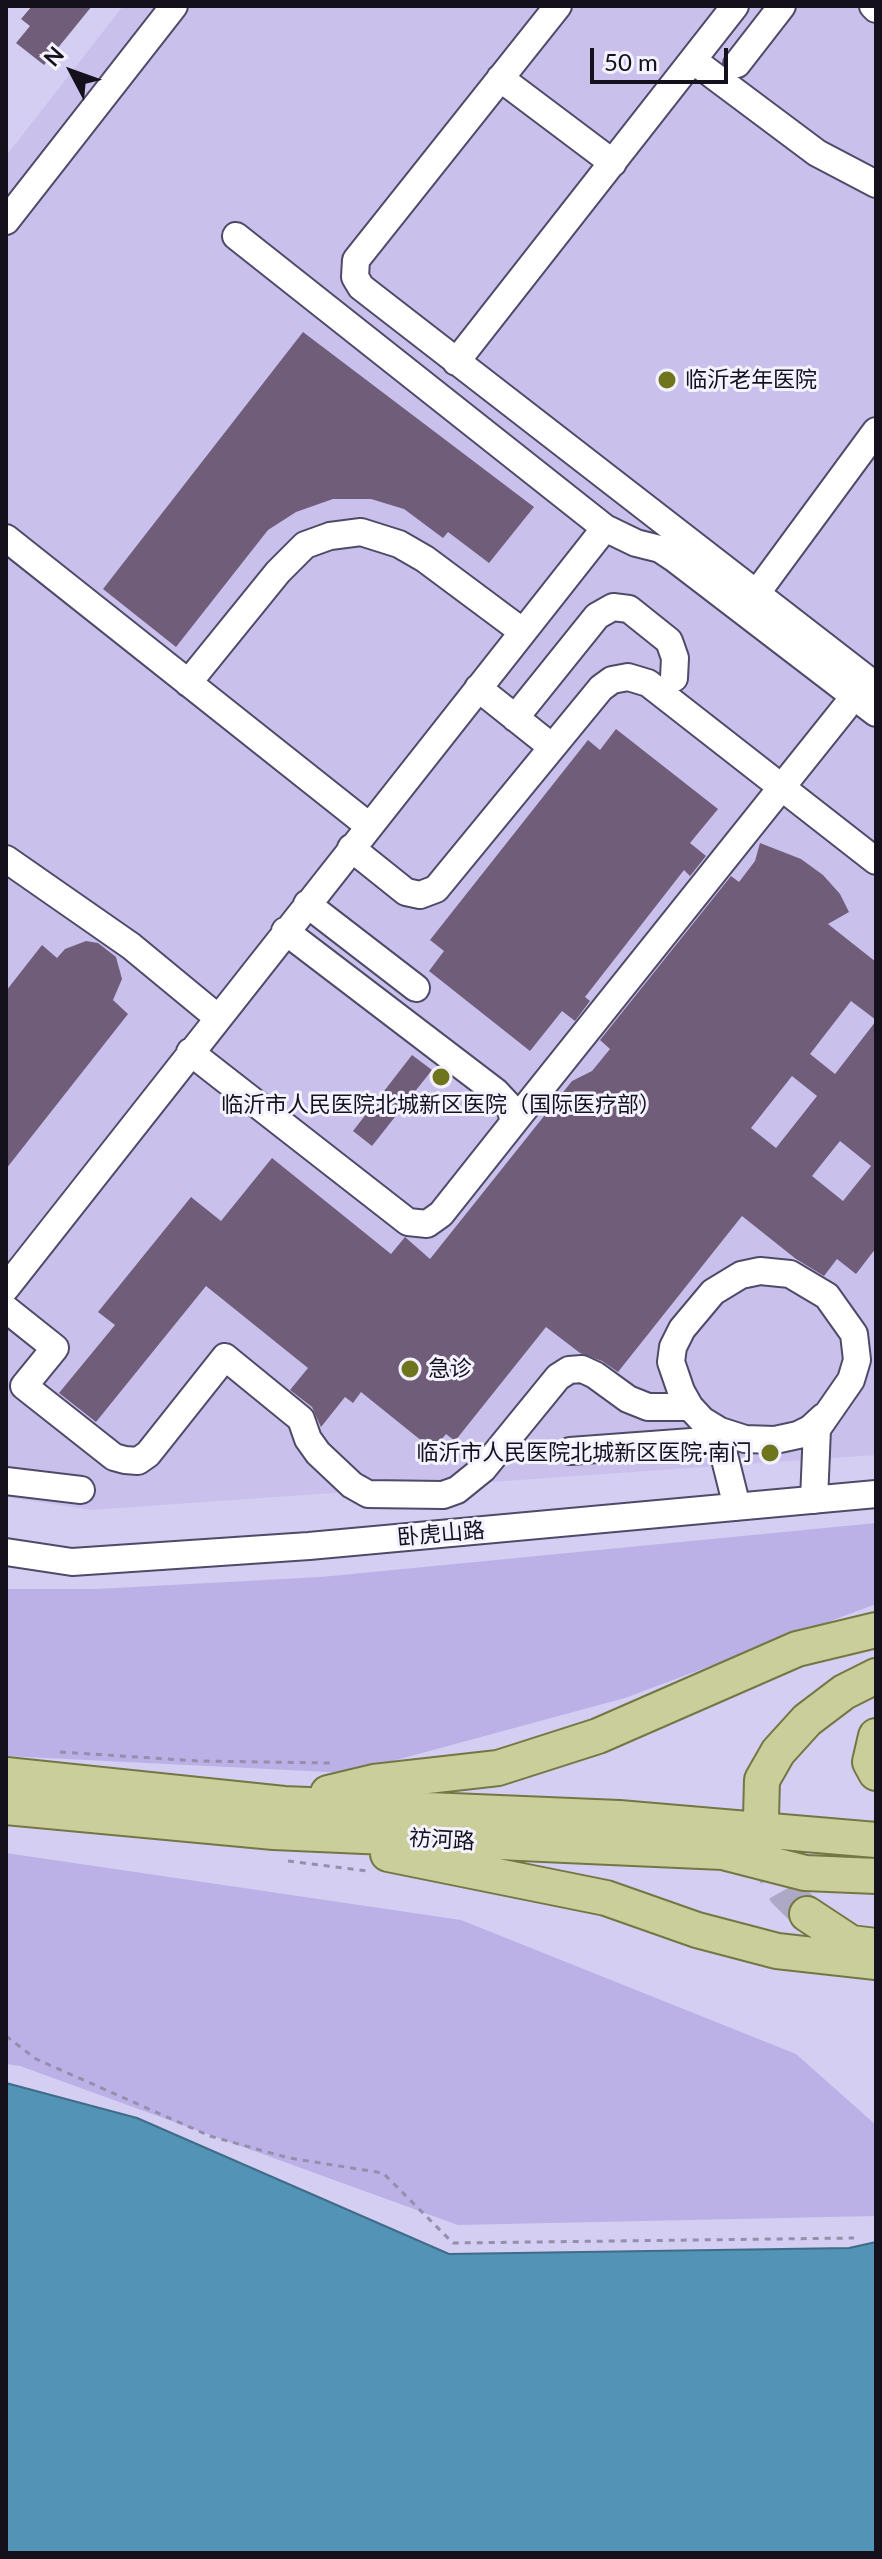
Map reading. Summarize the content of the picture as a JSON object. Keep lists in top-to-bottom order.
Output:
{
  "streets": {
    "main road": ["祊河路"],
    "street": ["卧虎山路"]
  },
  "places": [
    "临沂老年医院",
    "临沂市人民医院北城新区医院（国际医疗部）",
    "急诊",
    "临沂市人民医院北城新区医院·南门"
  ],
  "scale_bar": "50 m",
  "north": "top left"
}
